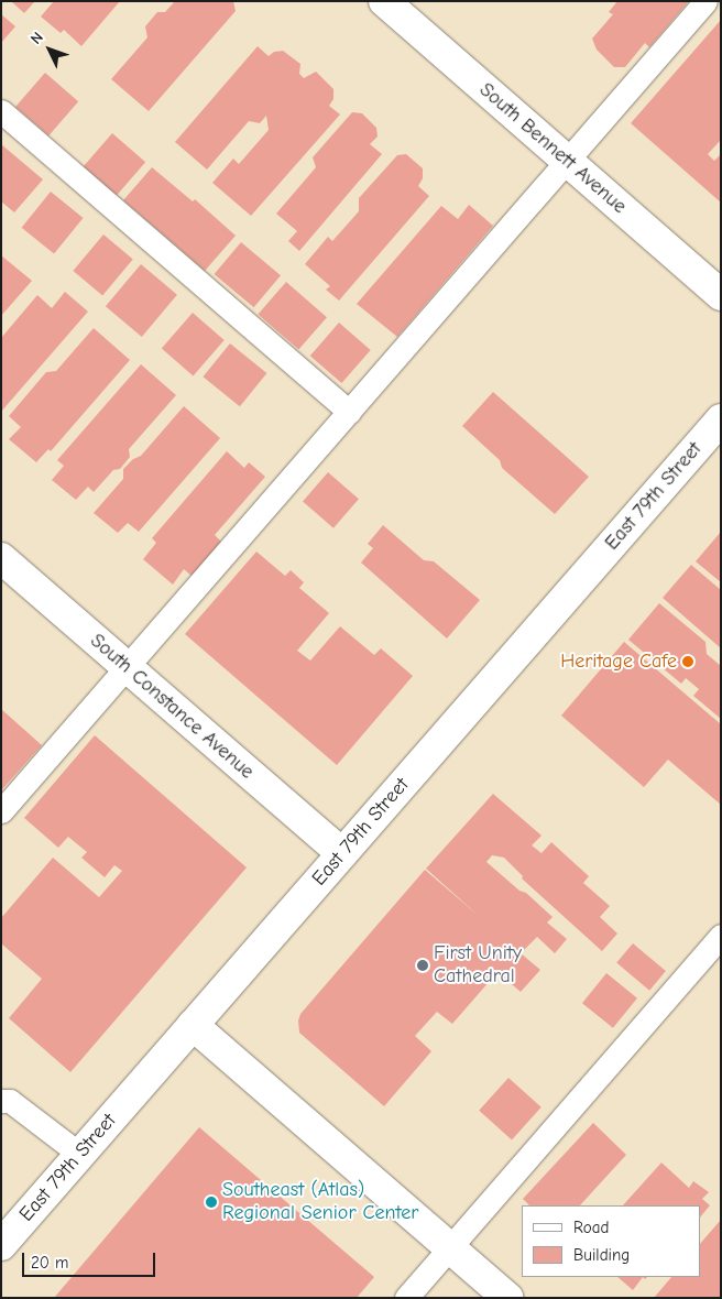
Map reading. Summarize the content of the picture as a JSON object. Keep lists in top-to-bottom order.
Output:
{
  "streets": {
    "street": ["South Bennett Avenue", "East 79th Street", "South Constance Avenue"]
  },
  "crossings": [
    ["East 79th Street", "South Constance Avenue"]
  ],
  "places": ["Heritage Cafe", "First Unity Cathedral", "Southeast (Atlas) Regional Senior Center"],
  "legend": ["Road", "Building"],
  "scale_bar": "20 m",
  "north": "top left"
}
